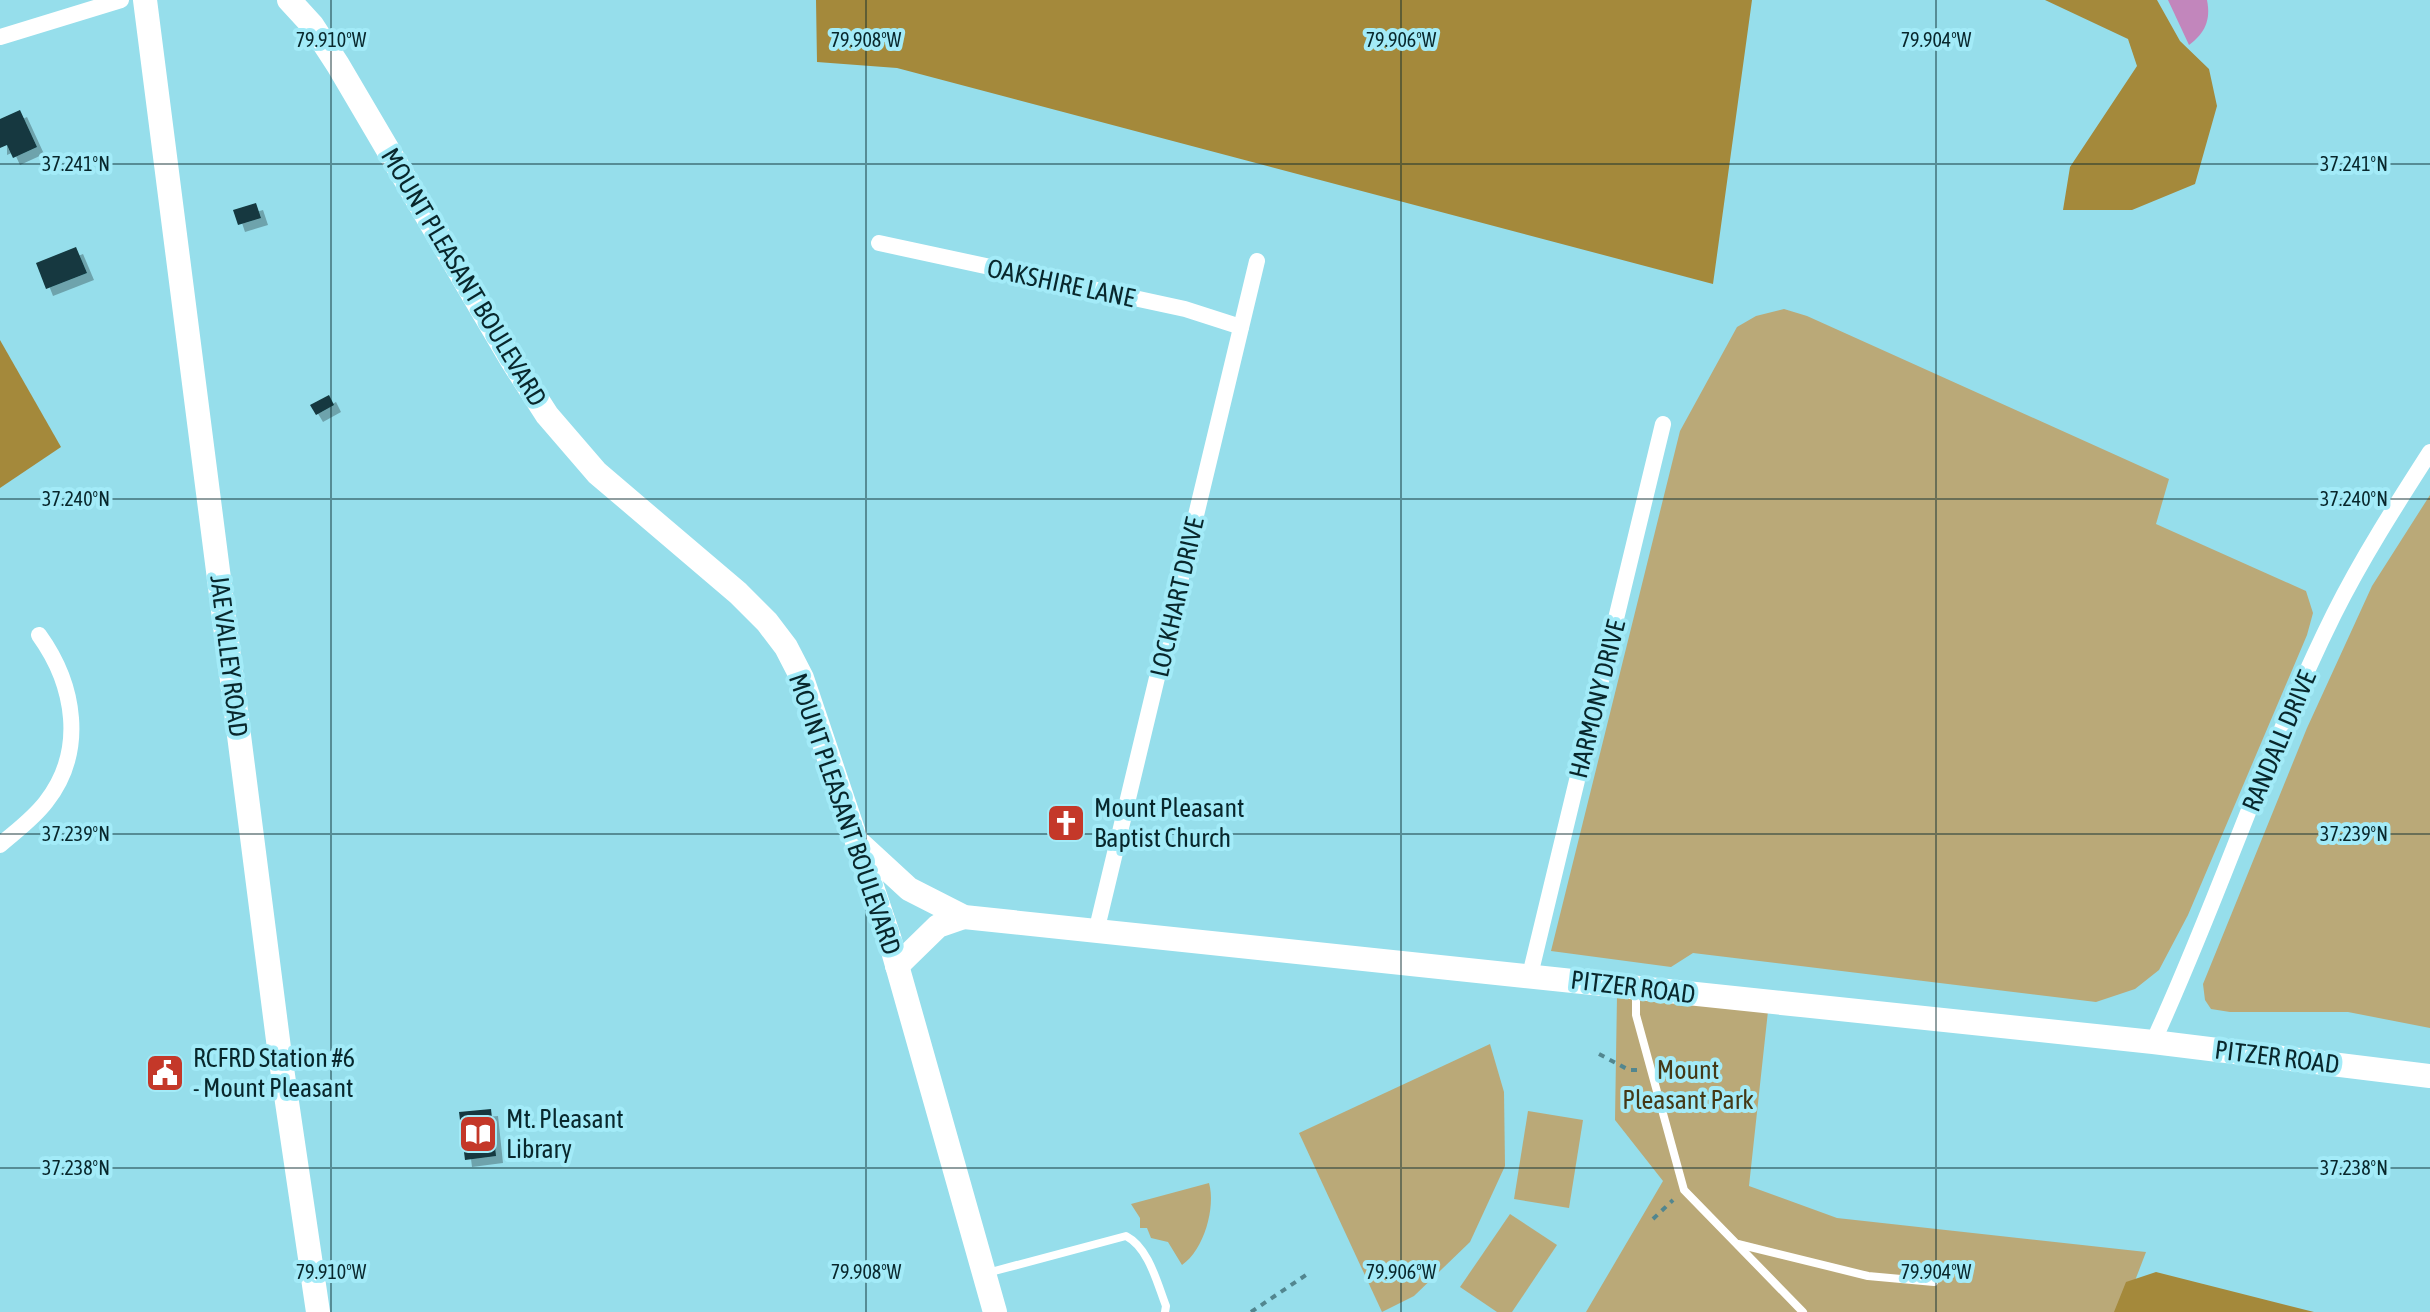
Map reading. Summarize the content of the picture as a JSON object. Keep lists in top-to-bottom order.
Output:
{
  "streets": {
    "street": [
      "MOUNT PLEASANT BOULEVARD",
      "OAKSHIRE LANE",
      "LOCKHART DRIVE",
      "JAE VALLEY ROAD",
      "HARMONY DRIVE",
      "RANDALL DRIVE",
      "PITZER ROAD"
    ]
  },
  "crossings": [
    ["MOUNT PLEASANT BOULEVARD", "PITZER ROAD"],
    ["OAKSHIRE LANE", "LOCKHART DRIVE"],
    ["LOCKHART DRIVE", "PITZER ROAD"],
    ["HARMONY DRIVE", "PITZER ROAD"],
    ["RANDALL DRIVE", "PITZER ROAD"]
  ],
  "parks": ["Mount Pleasant Park"],
  "places": {
    "church": ["Mount Pleasant Baptist Church"],
    "public building": ["RCFRD Station #6 - Mount Pleasant"],
    "library": ["Mt. Pleasant Library"]
  },
  "coordinates": [
    "79.910°W",
    "79.908°W",
    "79.906°W",
    "79.904°W",
    "37.241°N",
    "37.240°N",
    "37.239°N",
    "37.238°N"
  ]
}
